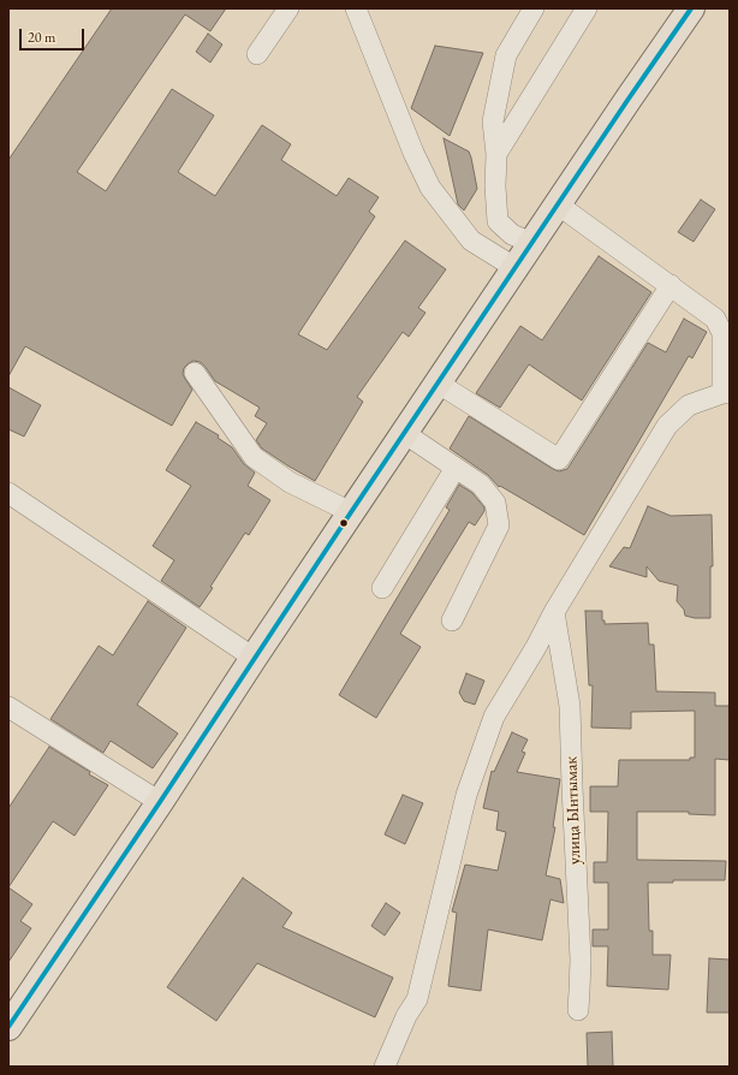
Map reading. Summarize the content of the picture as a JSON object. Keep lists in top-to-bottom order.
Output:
{
  "streets": {
    "street": ["улица Ынтымак"]
  },
  "scale_bar": "20 m"
}
